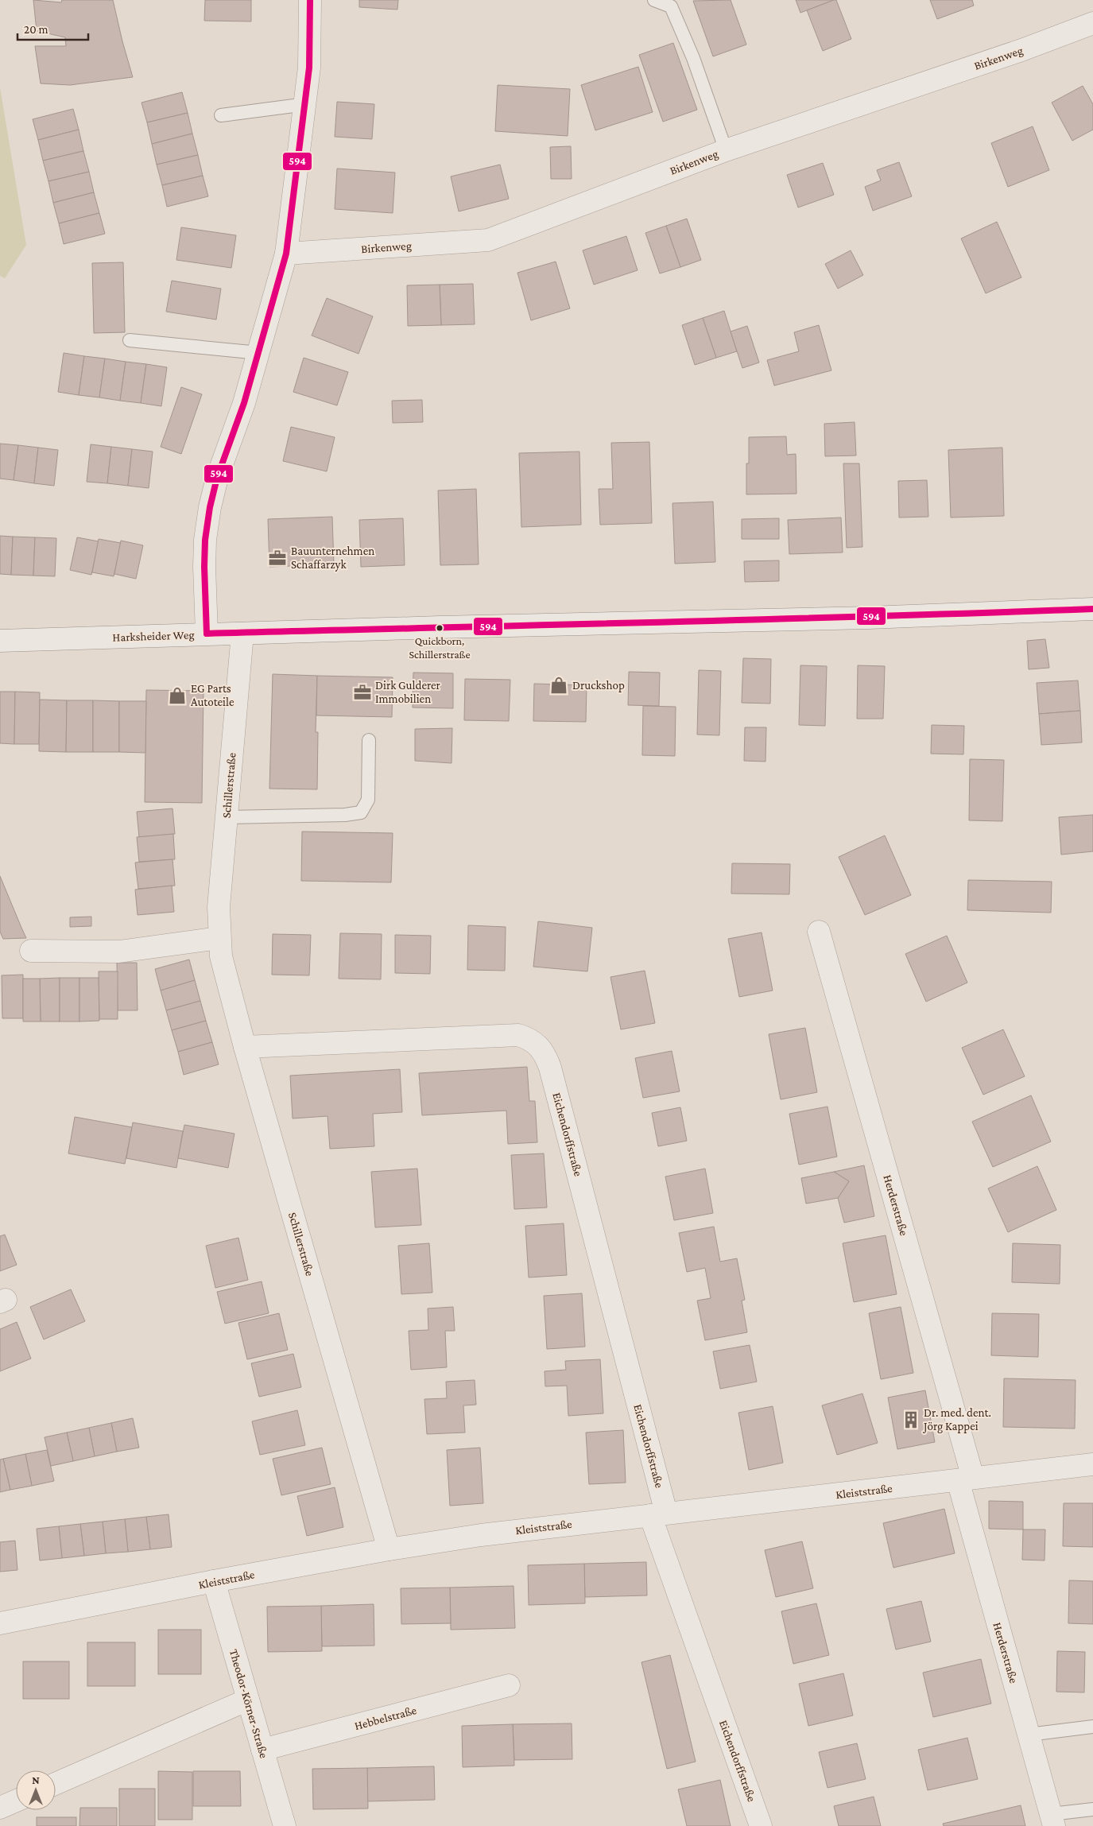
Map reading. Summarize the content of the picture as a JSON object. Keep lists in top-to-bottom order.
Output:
{
  "streets": {
    "street": [
      "Birkenweg",
      "Harksheider Weg",
      "Schillerstraße",
      "Eichendorffstraße",
      "Herderstraße",
      "Kleiststraße",
      "Theodor-Körner-Straße",
      "Hebbelstraße"
    ]
  },
  "crossings": [
    ["Harksheider Weg", "Schillerstraße"],
    ["Schillerstraße", "Eichendorffstraße"],
    ["Schillerstraße", "Kleiststraße"],
    ["Eichendorffstraße", "Kleiststraße"],
    ["Herderstraße", "Kleiststraße"],
    ["Kleiststraße", "Theodor-Körner-Straße"],
    ["Theodor-Körner-Straße", "Hebbelstraße"]
  ],
  "places": {
    "office": ["Bauunternehmen Schaffarzyk", "Dirk Gulderer Immobilien"],
    "other": ["Quickborn, Schillerstraße"],
    "shop": ["Druckshop", "EG Parts Autoteile"],
    "building": ["Dr. med. dent. Jörg Kappei"]
  },
  "lines": ["transit line 594"],
  "scale_bar": "20 m",
  "north": "top"
}
